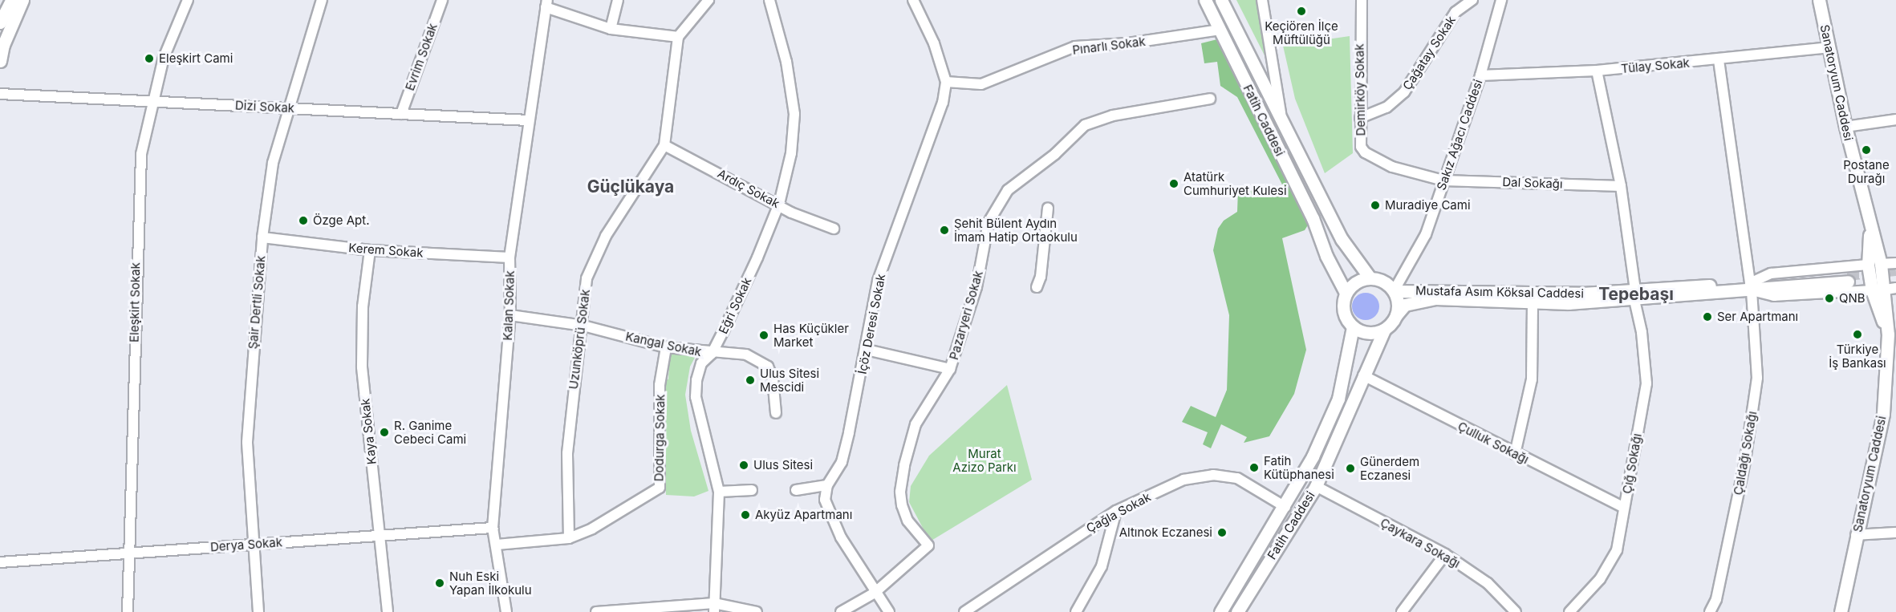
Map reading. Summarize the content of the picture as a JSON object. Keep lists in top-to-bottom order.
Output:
{
  "streets": {
    "main road": ["Sanatoryum Caddesi", "Fatih Caddesi", "Mustafa Asım Köksal Caddesi"],
    "street": [
      "Pınarlı Sokak",
      "Çağatay Sokak",
      "Evrim Sokak",
      "Tülay Sokak",
      "Demirköy Sokak",
      "Dizi Sokak",
      "Sakız Ağacı Caddesi",
      "Dal Sokağı",
      "Ardıç Sokak",
      "Kerem Sokak",
      "Eleşkirt Sokak",
      "Şair Dertli Sokak",
      "Kalan Sokak",
      "Eğri Sokak",
      "Pazaryeri Sokak",
      "İçöz Deresi Sokak",
      "Uzunköprü Sokak",
      "Kangal Sokak",
      "Kaya Sokak",
      "Dodurga Sokak",
      "Çulluk Sokağı",
      "Çaldağı Sokağı",
      "Çığ Sokağı",
      "Çağla Sokak",
      "Çaykara Sokağı",
      "Derya Sokak"
    ]
  },
  "crossings": [
    ["Pınarlı Sokak", "Fatih Caddesi"],
    ["Pınarlı Sokak", "İçöz Deresi Sokak"],
    ["Çağatay Sokak", "Demirköy Sokak"],
    ["Evrim Sokak", "Dizi Sokak"],
    ["Tülay Sokak", "Sanatoryum Caddesi"],
    ["Tülay Sokak", "Sakız Ağacı Caddesi"],
    ["Tülay Sokak", "Çaldağı Sokağı"],
    ["Tülay Sokak", "Çığ Sokağı"],
    ["Sanatoryum Caddesi", "Mustafa Asım Köksal Caddesi"],
    ["Demirköy Sokak", "Sakız Ağacı Caddesi"],
    ["Demirköy Sokak", "Dal Sokağı"],
    ["Dizi Sokak", "Eleşkirt Sokak"],
    ["Dizi Sokak", "Şair Dertli Sokak"],
    ["Dizi Sokak", "Kalan Sokak"],
    ["Fatih Caddesi", "Sakız Ağacı Caddesi"],
    ["Fatih Caddesi", "Mustafa Asım Köksal Caddesi"],
    ["Fatih Caddesi", "Çulluk Sokağı"],
    ["Fatih Caddesi", "Çağla Sokak"],
    ["Fatih Caddesi", "Çaykara Sokağı"],
    ["Sakız Ağacı Caddesi", "Dal Sokağı"],
    ["Sakız Ağacı Caddesi", "Mustafa Asım Köksal Caddesi"],
    ["Dal Sokağı", "Çığ Sokağı"],
    ["Ardıç Sokak", "Eğri Sokak"],
    ["Ardıç Sokak", "Uzunköprü Sokak"],
    ["Kerem Sokak", "Şair Dertli Sokak"],
    ["Kerem Sokak", "Kalan Sokak"],
    ["Kerem Sokak", "Kaya Sokak"],
    ["Mustafa Asım Köksal Caddesi", "Çaldağı Sokağı"],
    ["Mustafa Asım Köksal Caddesi", "Çığ Sokağı"],
    ["Eleşkirt Sokak", "Derya Sokak"],
    ["Şair Dertli Sokak", "Derya Sokak"],
    ["Kalan Sokak", "Kangal Sokak"],
    ["Kalan Sokak", "Derya Sokak"],
    ["Eğri Sokak", "Kangal Sokak"],
    ["Uzunköprü Sokak", "Kangal Sokak"],
    ["Uzunköprü Sokak", "Dodurga Sokak"],
    ["Kangal Sokak", "Dodurga Sokak"],
    ["Kaya Sokak", "Derya Sokak"],
    ["Çulluk Sokağı", "Çığ Sokağı"]
  ],
  "districts": ["Güçlükaya", "Tepebaşı"],
  "parks": ["Murat Azizo Parkı"],
  "places": [
    "Keçiören İlçe Müftülüğü",
    "Eleşkirt Cami",
    "Postane Durağı",
    "Atatürk Cumhuriyet Kulesi",
    "Muradiye Cami",
    "Özge Apt.",
    "Şehit Bülent Aydın İmam Hatip Ortaokulu",
    "QNB",
    "Ser Apartmanı",
    "Türkiye İş Bankası",
    "Has Küçükler Market",
    "Ulus Sitesi Mescidi",
    "R. Ganime Cebeci Cami",
    "Ulus Sitesi",
    "Fatih Kütüphanesi",
    "Günerdem Eczanesi",
    "Akyüz Apartmanı",
    "Altınok Eczanesi",
    "Nuh Eski Yapan İlkokulu"
  ]
}
